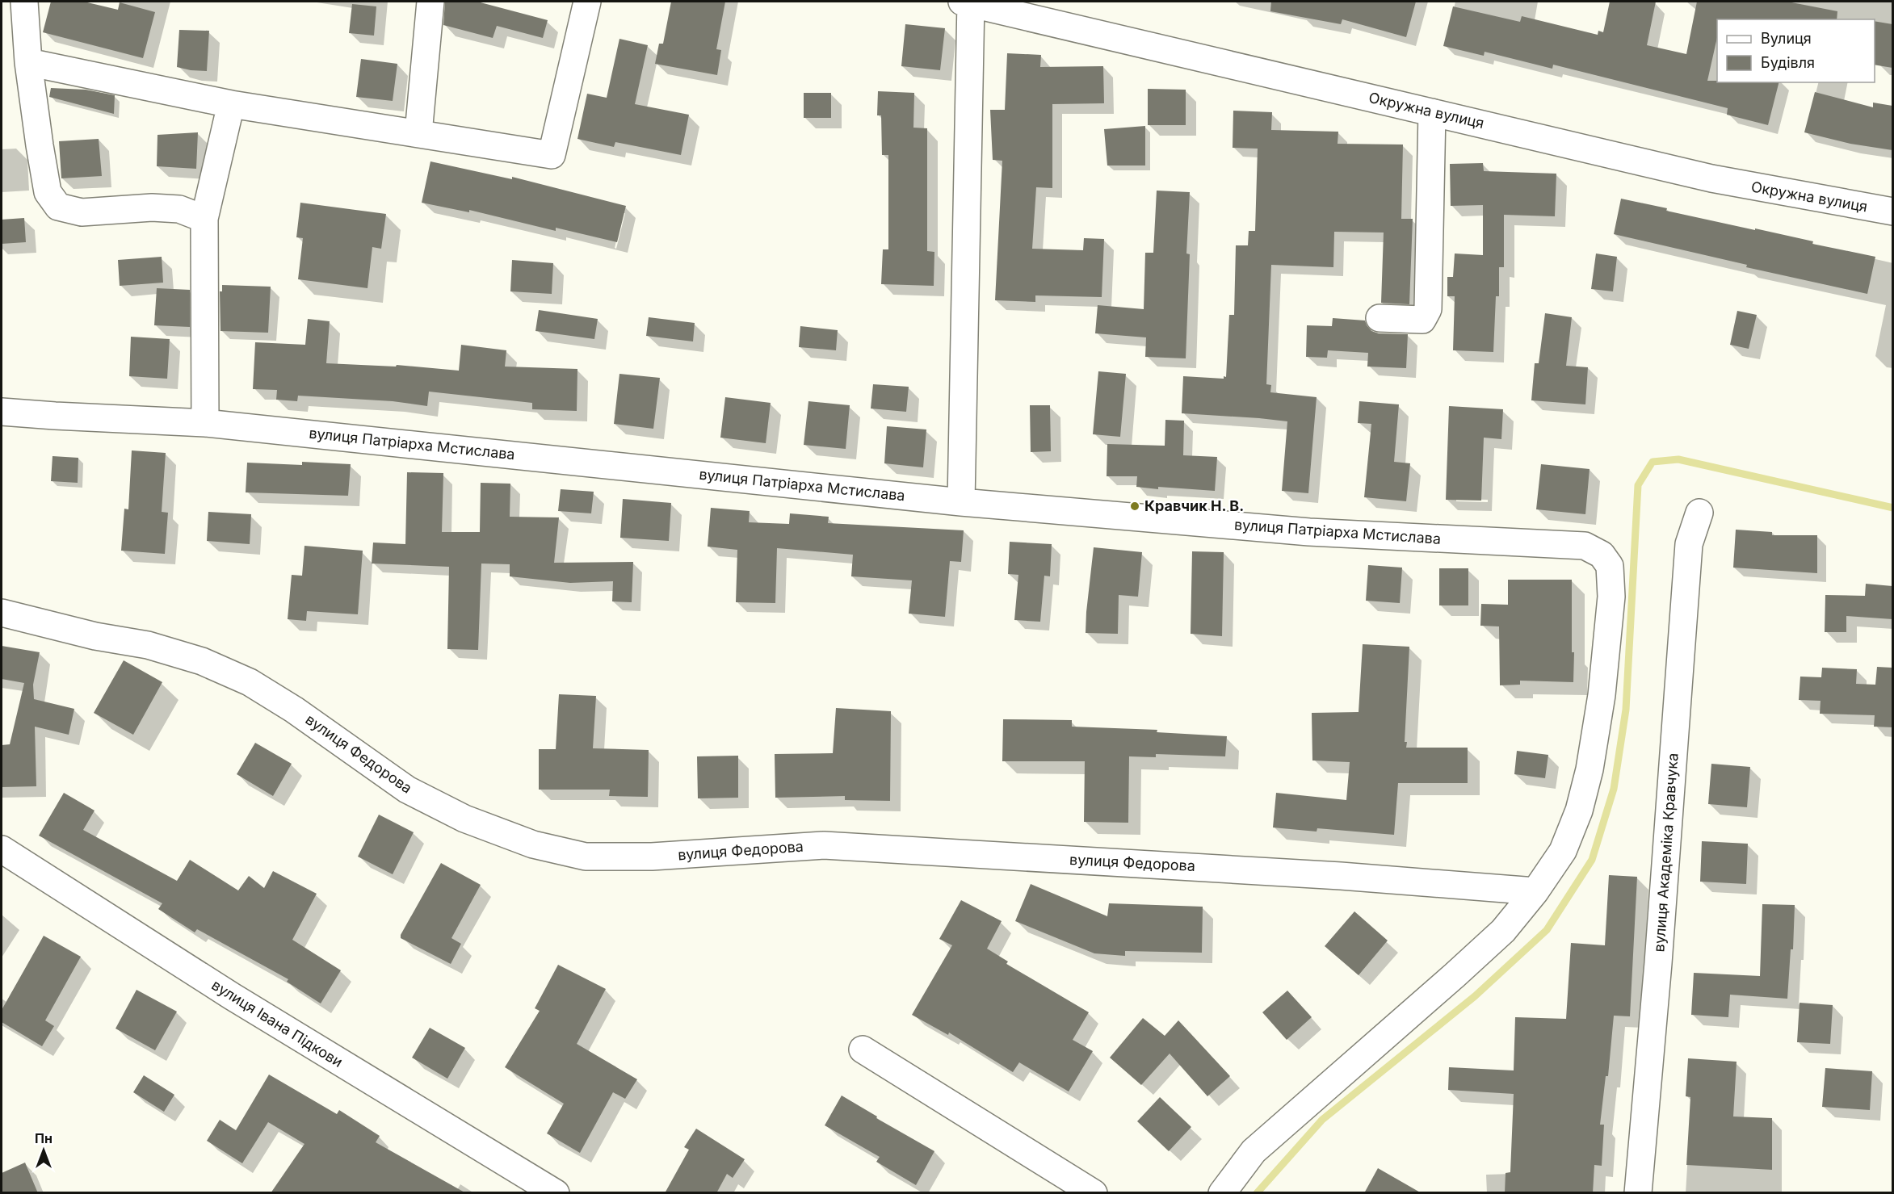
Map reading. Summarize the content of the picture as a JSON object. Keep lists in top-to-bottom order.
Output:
{
  "streets": {
    "street": [
      "Окружна вулиця",
      "вулиця Патріарха Мстислава",
      "вулиця Федорова",
      "вулиця Академіка Кравчука",
      "вулиця Івана Підкови"
    ]
  },
  "crossings": [
    ["вулиця Патріарха Мстислава", "вулиця Федорова"]
  ],
  "places": ["Кравчик Н. В."],
  "legend": ["Вулиця", "Будівля"],
  "north": "top"
}
